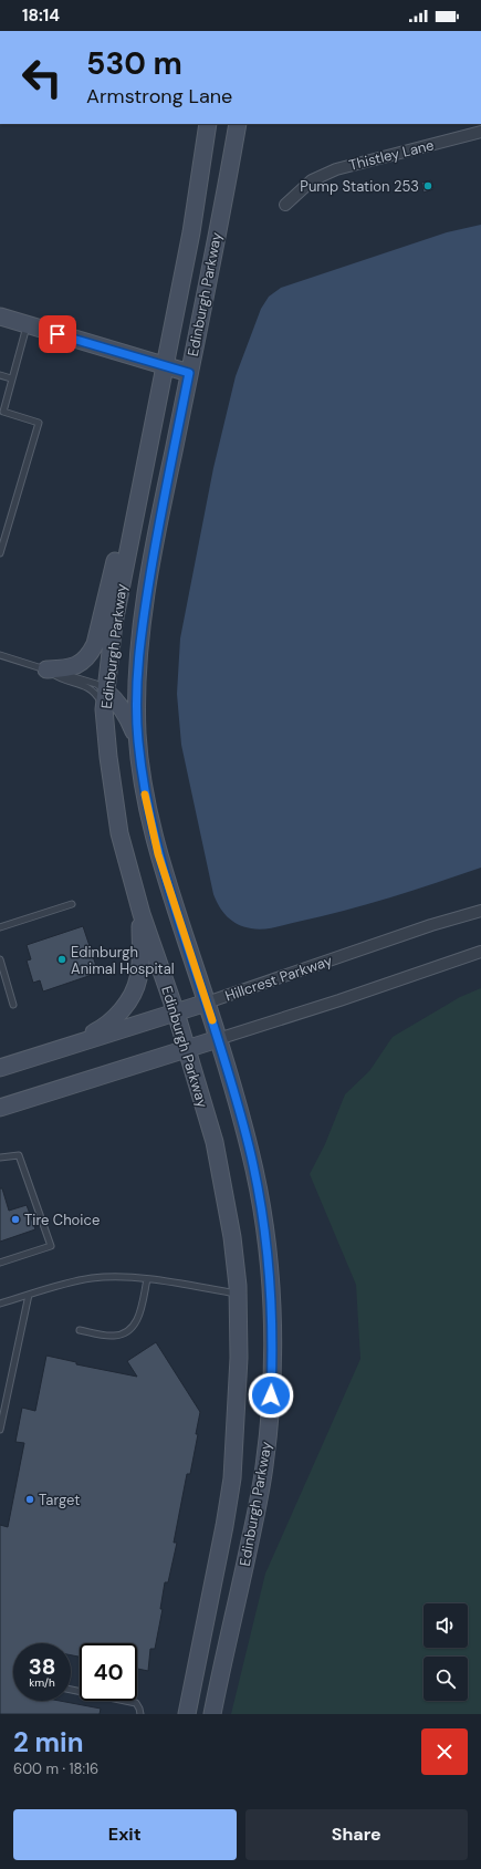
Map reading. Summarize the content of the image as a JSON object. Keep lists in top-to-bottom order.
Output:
{
  "streets": {
    "main road": ["Edinburgh Parkway", "Hillcrest Parkway"],
    "street": ["Thistley Lane"]
  },
  "crossings": [
    ["Edinburgh Parkway", "Hillcrest Parkway"]
  ],
  "places": [
    "Pump Station 253",
    "Edinburgh Animal Hospital",
    "Tire Choice",
    "Target"
  ],
  "page": {
    "status": "18:14",
    "turn": ["530 m", "Armstrong Lane"],
    "speed": "38 km/h",
    "limit": "40",
    "heading": ["2 min", "600 m · 18:16"],
    "buttons": ["Exit", "Share"]
  }
}
